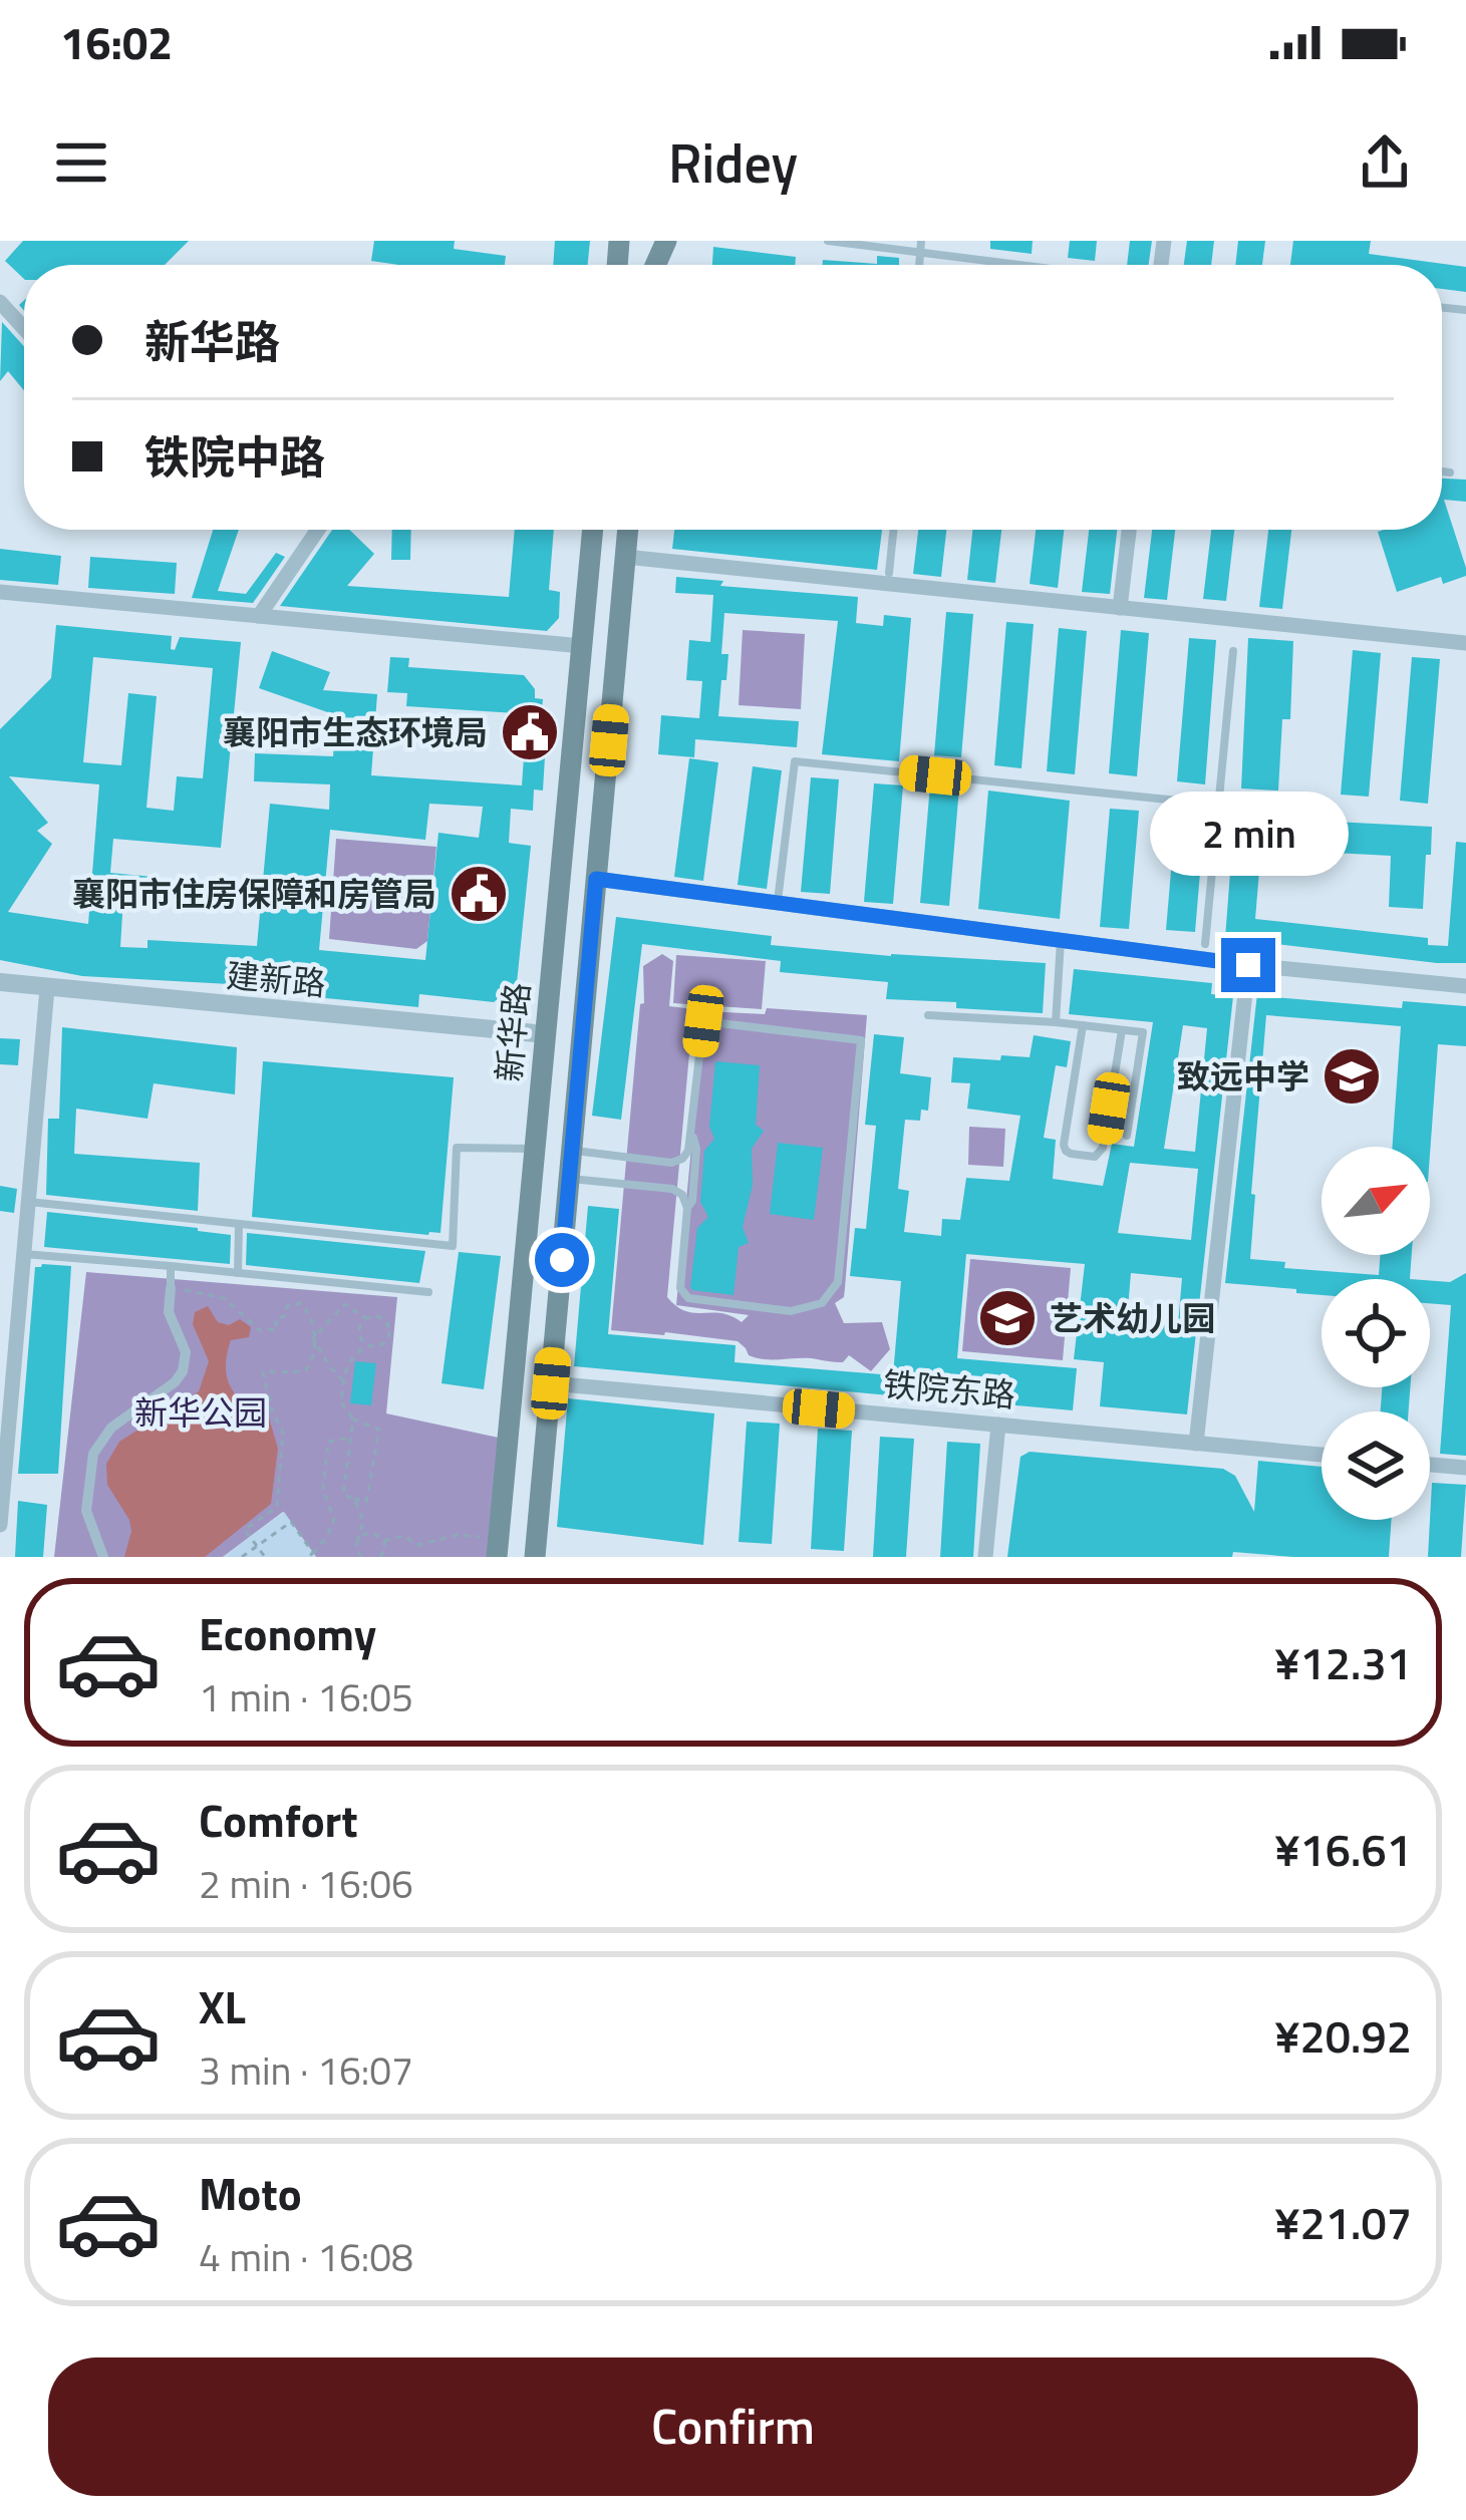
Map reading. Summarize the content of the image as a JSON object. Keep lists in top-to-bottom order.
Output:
{
  "streets": {
    "main road": ["新华路"],
    "street": ["建新路", "铁院东路"]
  },
  "crossings": [
    ["建新路", "新华路"],
    ["新华路", "铁院东路"]
  ],
  "parks": ["新华公园"],
  "places": {
    "public building": ["襄阳市生态环境局", "襄阳市住房保障和房管局"],
    "school or university": ["致远中学", "艺术幼儿园"]
  },
  "north": "top right",
  "page": {
    "status": "16:02",
    "header": "Ridey",
    "banner": ["新华路", "铁院中路"],
    "bubble": "2 min",
    "list": [
      {
        "name": "Economy",
        "note": "1 min · 16:05",
        "value": "¥12.31"
      },
      {
        "name": "Comfort",
        "note": "2 min · 16:06",
        "value": "¥16.61"
      },
      {
        "name": "XL",
        "note": "3 min · 16:07",
        "value": "¥20.92"
      },
      {
        "name": "Moto",
        "note": "4 min · 16:08",
        "value": "¥21.07"
      }
    ],
    "buttons": "Confirm"
  }
}
